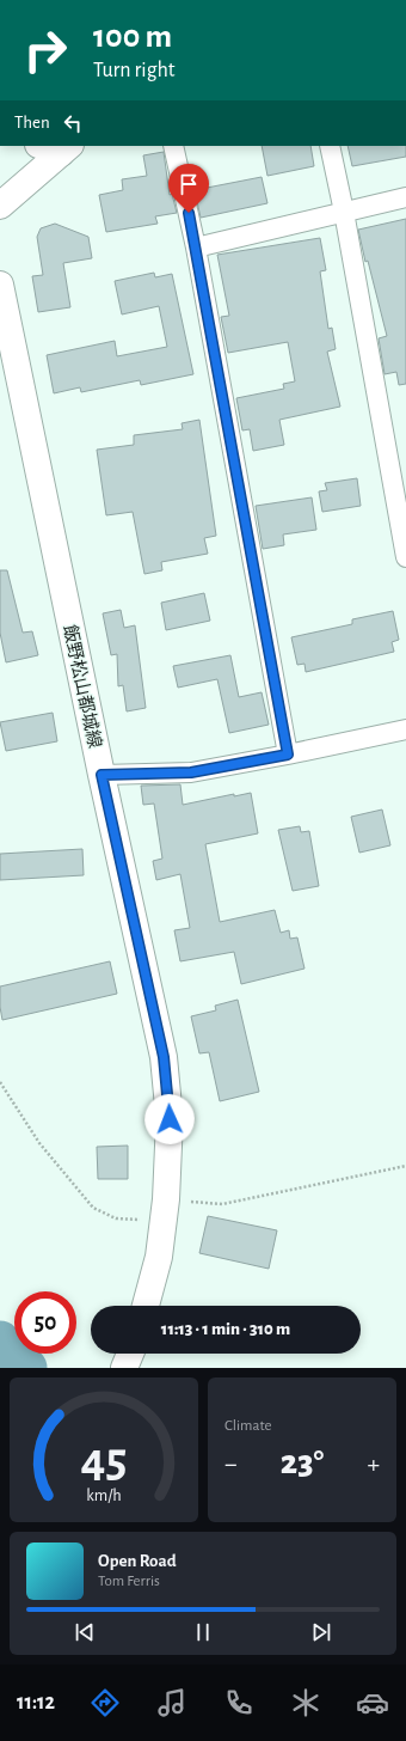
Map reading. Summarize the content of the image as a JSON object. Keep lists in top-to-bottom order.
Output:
{
  "streets": {
    "main road": ["飯野松山都城線"]
  },
  "page": {
    "turn": ["100 m", "Turn right"],
    "then": "Then",
    "limit": "50",
    "trip": "11:13 · 1 min · 310 m",
    "tile": "Climate",
    "heat": ["−", "23°", "+"],
    "song": ["Open Road", "Tom Ferris"],
    "tabs": "11:12",
    "gauge": ["45", "km/h"]
  }
}
